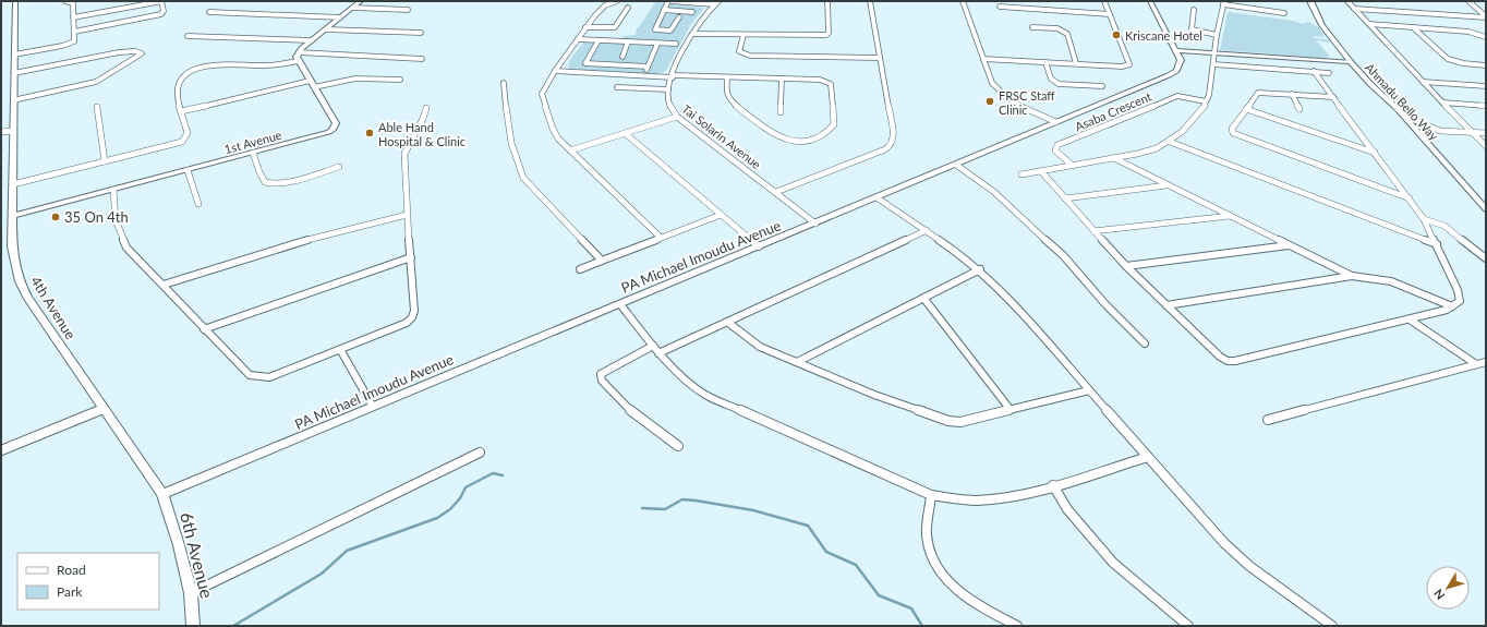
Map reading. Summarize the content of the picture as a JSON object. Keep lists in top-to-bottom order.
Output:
{
  "streets": {
    "main road": ["Ahmadu Bello Way"],
    "street": [
      "Asaba Crescent",
      "Tai Solarin Avenue",
      "1st Avenue",
      "PA Michael Imoudu Avenue",
      "4th Avenue",
      "6th Avenue"
    ]
  },
  "crossings": [
    ["Tai Solarin Avenue", "PA Michael Imoudu Avenue"],
    ["1st Avenue", "4th Avenue"],
    ["PA Michael Imoudu Avenue", "4th Avenue"],
    ["PA Michael Imoudu Avenue", "6th Avenue"],
    ["4th Avenue", "6th Avenue"]
  ],
  "places": [
    "Kriscane Hotel",
    "FRSC Staff Clinic",
    "Able Hand Hospital & Clinic",
    "35 On 4th"
  ],
  "legend": ["Road", "Park"],
  "north": "bottom left"
}
